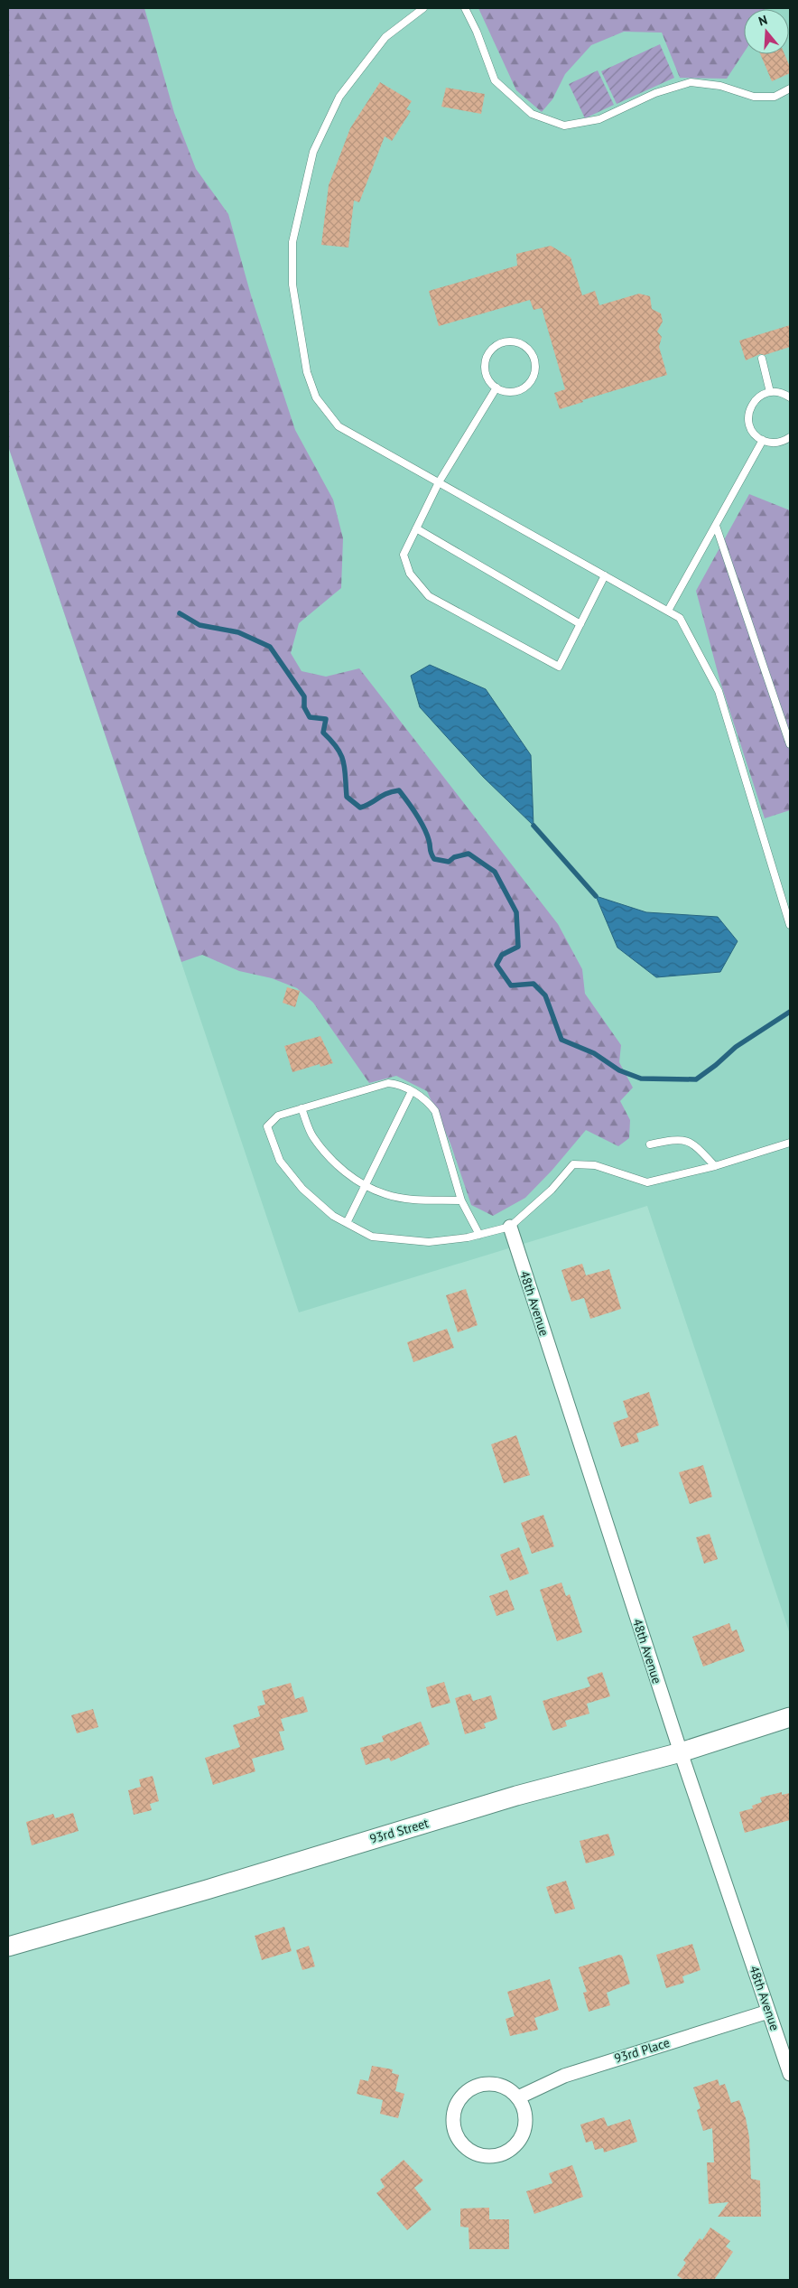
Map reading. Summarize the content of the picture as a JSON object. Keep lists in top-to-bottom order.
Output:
{
  "streets": {
    "street": ["48th Avenue", "93rd Street", "93rd Place"]
  },
  "crossings": [
    ["48th Avenue", "93rd Street"],
    ["48th Avenue", "93rd Place"]
  ],
  "north": "top"
}
